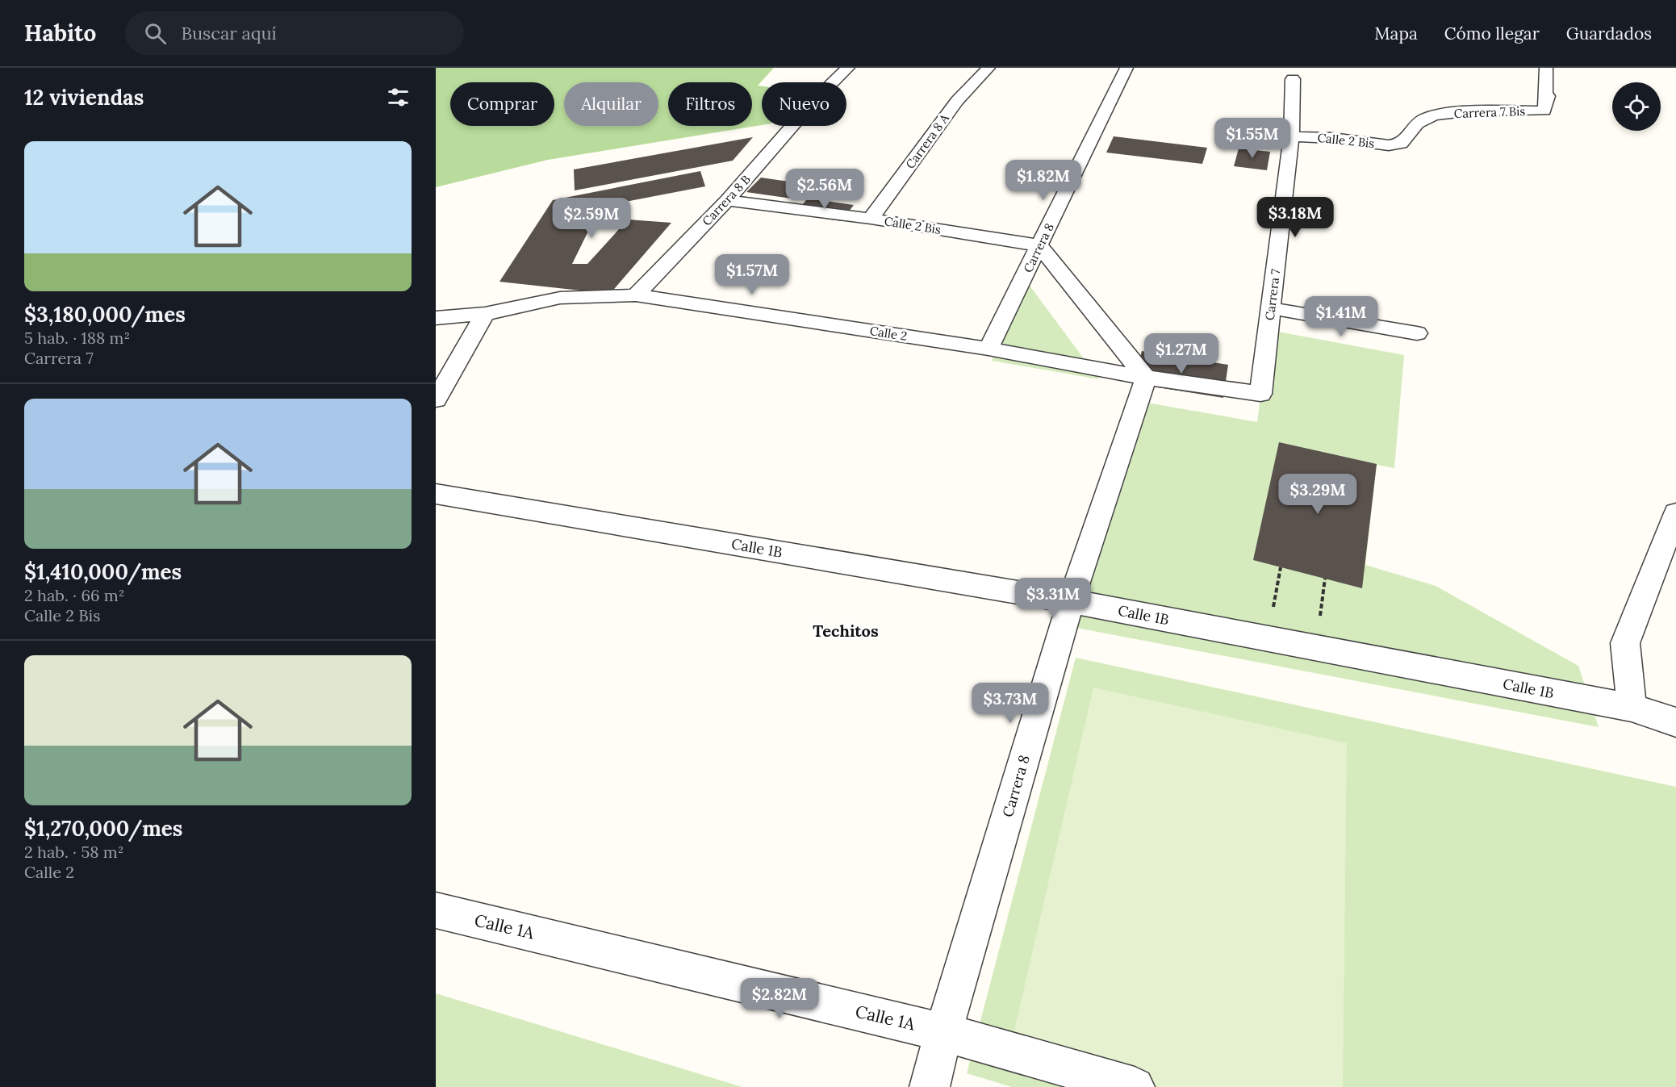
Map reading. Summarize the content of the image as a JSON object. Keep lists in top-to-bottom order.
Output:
{
  "streets": {
    "street": [
      "Carrera 7 Bis",
      "Calle 2 Bis",
      "Carrera 8 A",
      "Carrera 8 B",
      "Carrera 8",
      "Carrera 7",
      "Calle 2",
      "Calle 1B",
      "Calle 1A"
    ]
  },
  "crossings": [
    ["Carrera 7 Bis", "Calle 2 Bis"],
    ["Calle 2 Bis", "Carrera 8 A"],
    ["Calle 2 Bis", "Carrera 8 B"],
    ["Calle 2 Bis", "Carrera 8"],
    ["Calle 2 Bis", "Carrera 7"],
    ["Carrera 8 B", "Calle 2"],
    ["Carrera 8", "Calle 2"],
    ["Carrera 8", "Calle 1B"],
    ["Carrera 8", "Calle 1A"],
    ["Carrera 7", "Calle 2"]
  ],
  "districts": ["Techitos"],
  "page": {
    "header": "Habito",
    "search": "Buscar aquí",
    "nav": ["Mapa", "Cómo llegar", "Guardados"],
    "heading": "12 viviendas",
    "chip": [
      "Comprar",
      "Alquilar",
      "Filtros",
      "Nuevo"
    ],
    "price": [
      "$1.55M",
      "$1.82M",
      "$2.56M",
      "$3.18M",
      "$2.59M",
      "$1.57M",
      "$1.41M",
      "$1.27M",
      "$3.29M",
      "$3.31M",
      "$3.73M",
      "$2.82M"
    ],
    "list": [
      {
        "name": "$3,180,000/mes",
        "note": "5 hab. · 188 m² · Carrera 7"
      },
      {
        "name": "$1,410,000/mes",
        "note": "2 hab. · 66 m² · Calle 2 Bis"
      },
      {
        "name": "$1,270,000/mes",
        "note": "2 hab. · 58 m² · Calle 2"
      }
    ]
  }
}
